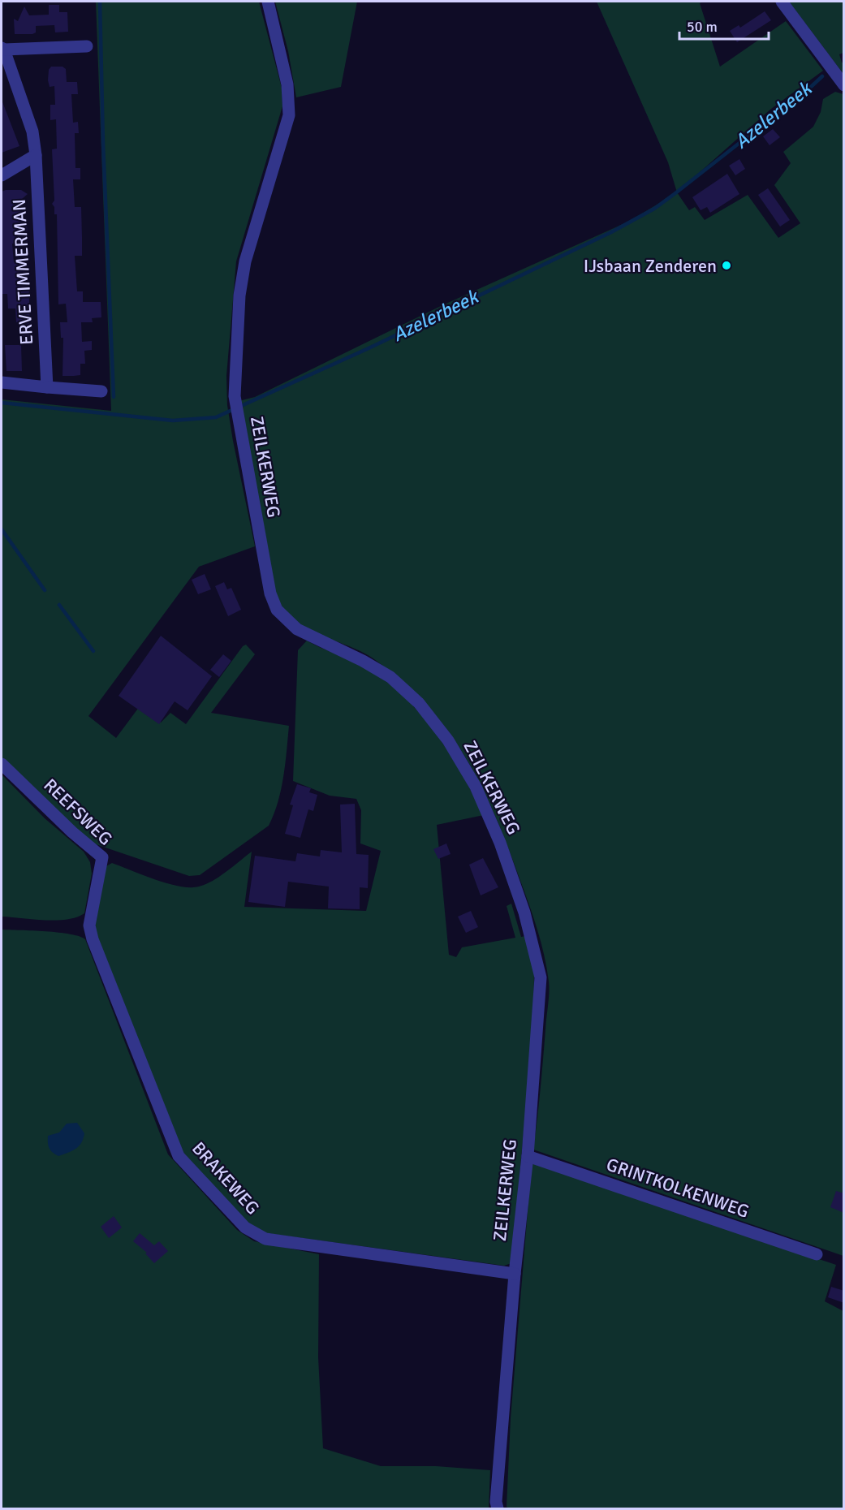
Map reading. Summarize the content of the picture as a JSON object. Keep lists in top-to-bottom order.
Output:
{
  "streets": {
    "street": [
      "ERVE TIMMERMAN",
      "ZEILKERWEG",
      "REEFSWEG",
      "BRAKEWEG",
      "GRINTKOLKENWEG"
    ]
  },
  "crossings": [
    ["ZEILKERWEG", "BRAKEWEG"],
    ["ZEILKERWEG", "GRINTKOLKENWEG"],
    ["REEFSWEG", "BRAKEWEG"]
  ],
  "water": ["Azelerbeek"],
  "places": ["IJsbaan Zenderen"],
  "scale_bar": "50 m"
}
